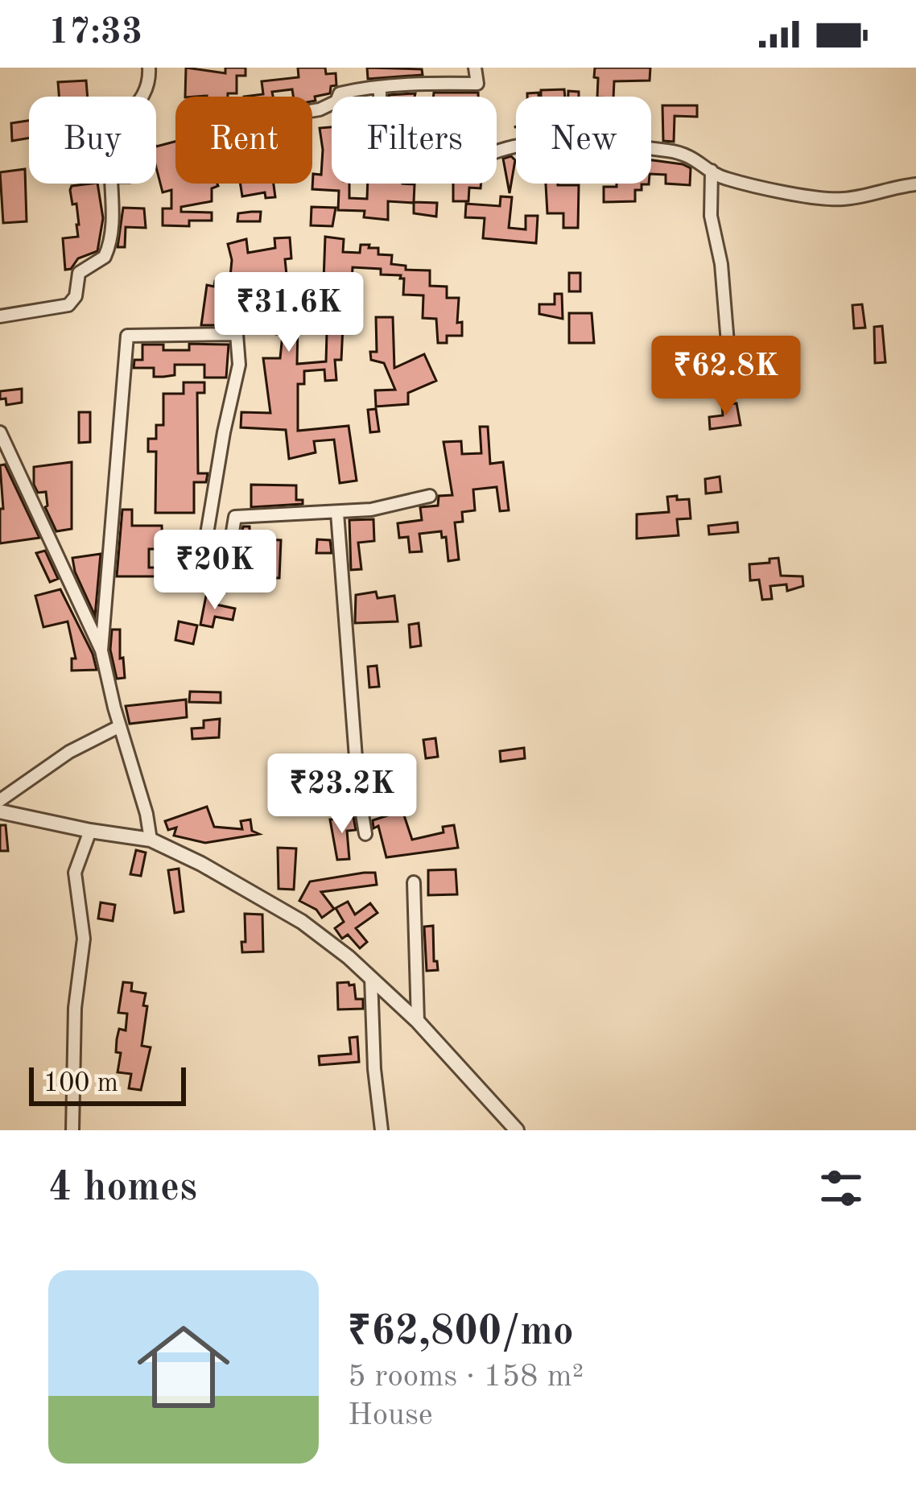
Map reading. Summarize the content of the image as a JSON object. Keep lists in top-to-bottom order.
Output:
{
  "scale_bar": "100 m",
  "page": {
    "status": "17:33",
    "chip": [
      "Buy",
      "Rent",
      "Filters",
      "New"
    ],
    "price": [
      "₹31.6K",
      "₹62.8K",
      "₹20K",
      "₹23.2K"
    ],
    "scale": "100 m",
    "heading": "4 homes",
    "list": [
      {
        "name": "₹62,800/mo",
        "note": "5 rooms · 158 m² · House"
      }
    ]
  }
}
